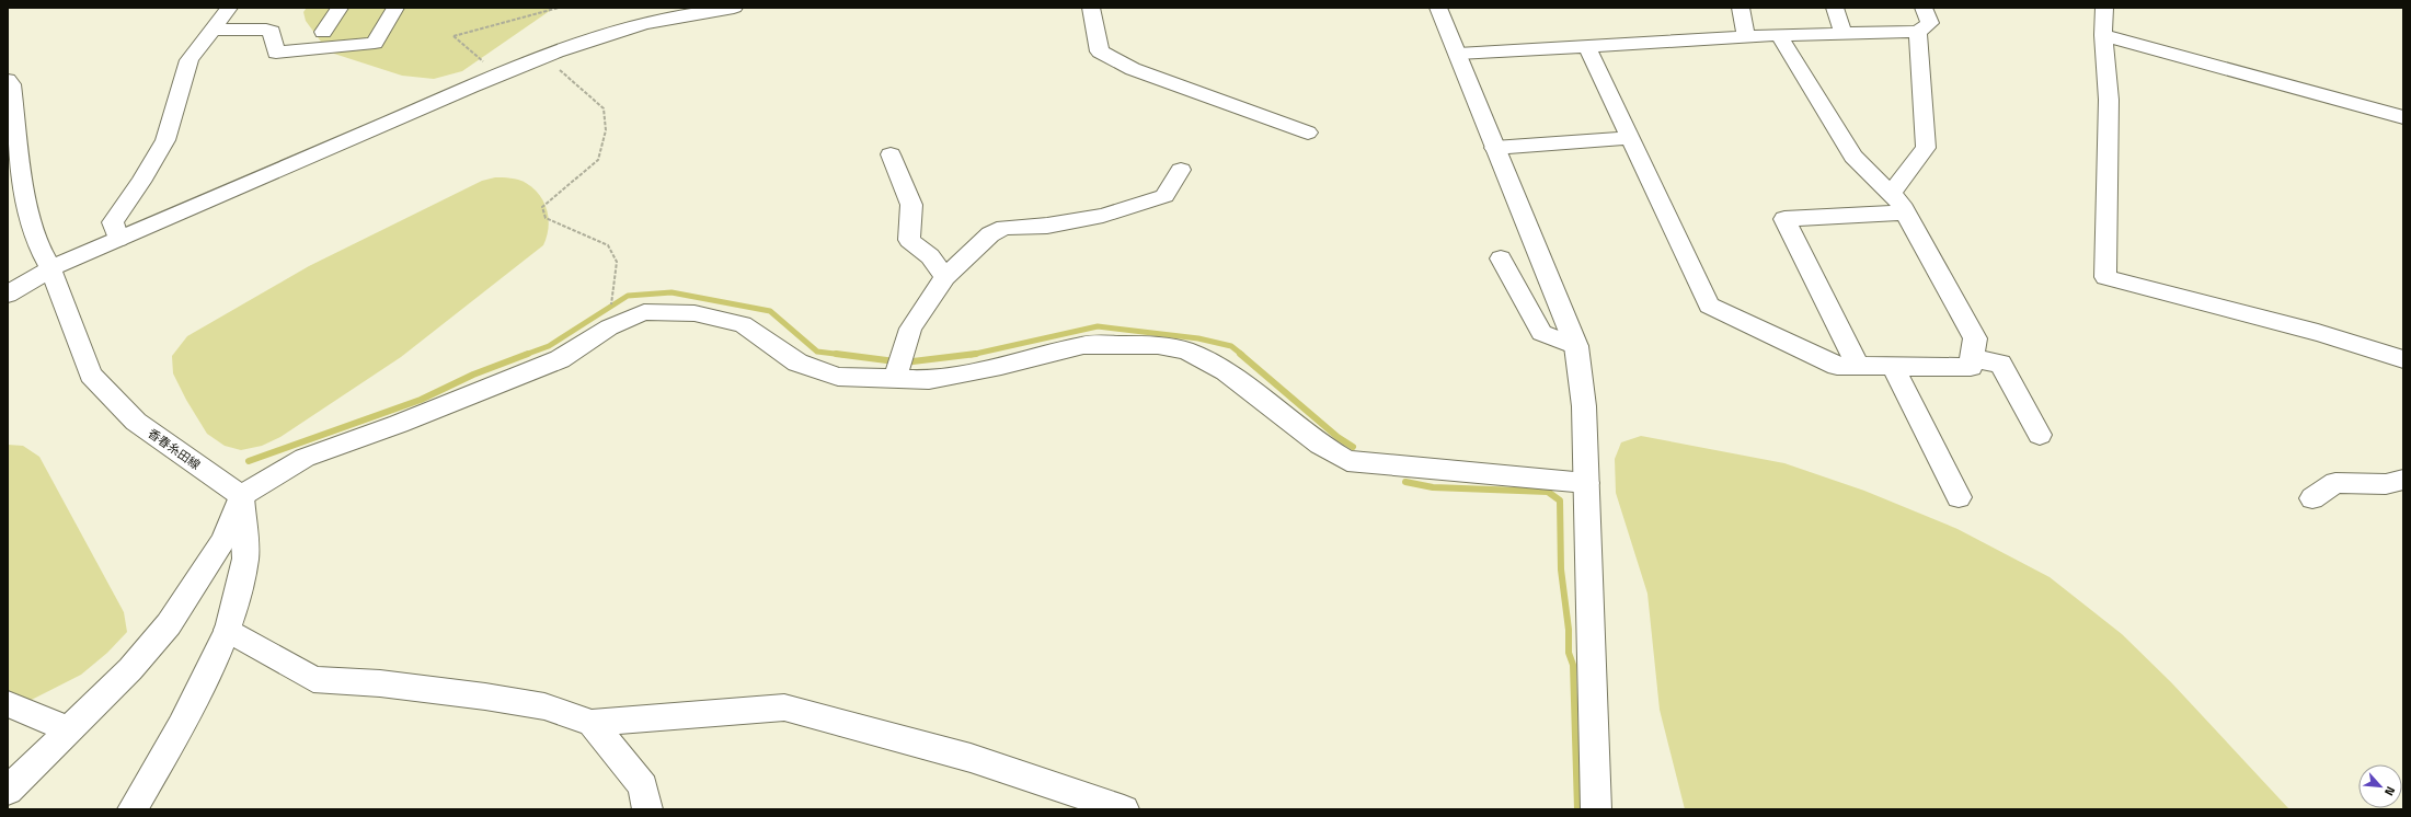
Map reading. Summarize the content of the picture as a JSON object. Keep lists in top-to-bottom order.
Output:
{
  "streets": {
    "street": ["香春糸田線"]
  },
  "north": "bottom right"
}
